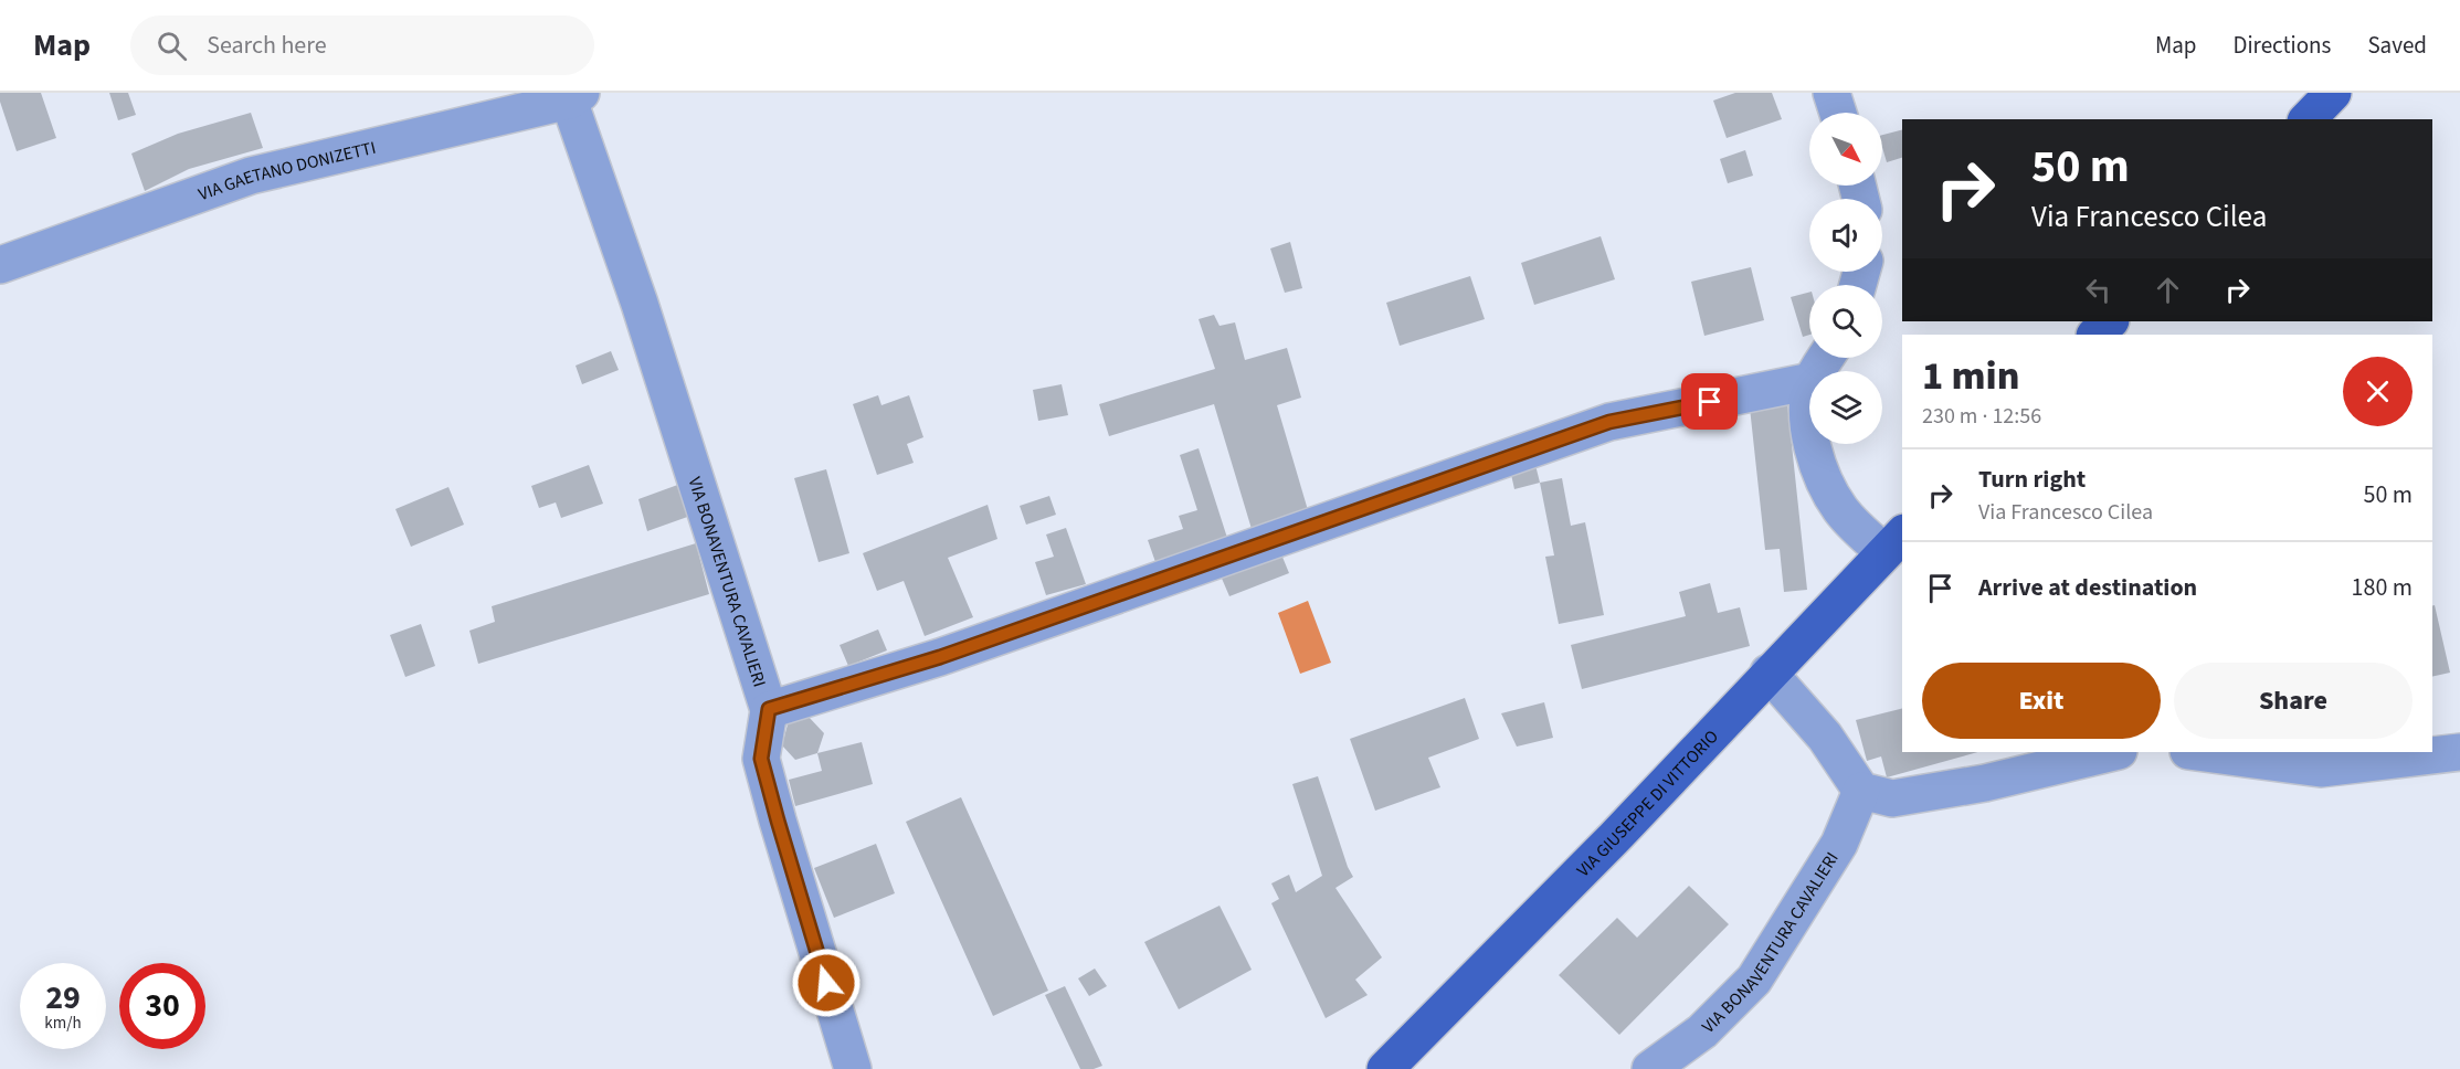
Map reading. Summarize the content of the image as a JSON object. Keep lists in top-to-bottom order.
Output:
{
  "streets": {
    "main road": ["VIA GIUSEPPE DI VITTORIO"],
    "street": ["VIA GAETANO DONIZETTI", "VIA BONAVENTURA CAVALIERI"]
  },
  "crossings": [
    ["VIA GAETANO DONIZETTI", "VIA BONAVENTURA CAVALIERI"]
  ],
  "north": "bottom right",
  "page": {
    "header": "Map",
    "search": "Search here",
    "nav": ["Map", "Directions", "Saved"],
    "turn": ["50 m", "Via Francesco Cilea"],
    "heading": ["1 min", "230 m · 12:56"],
    "list": [
      {
        "name": "Turn right",
        "note": "Via Francesco Cilea",
        "value": "50 m"
      },
      {
        "name": "Arrive at destination",
        "value": "180 m"
      }
    ],
    "buttons": ["Exit", "Share"],
    "speed": "29 km/h",
    "limit": "30"
  }
}
